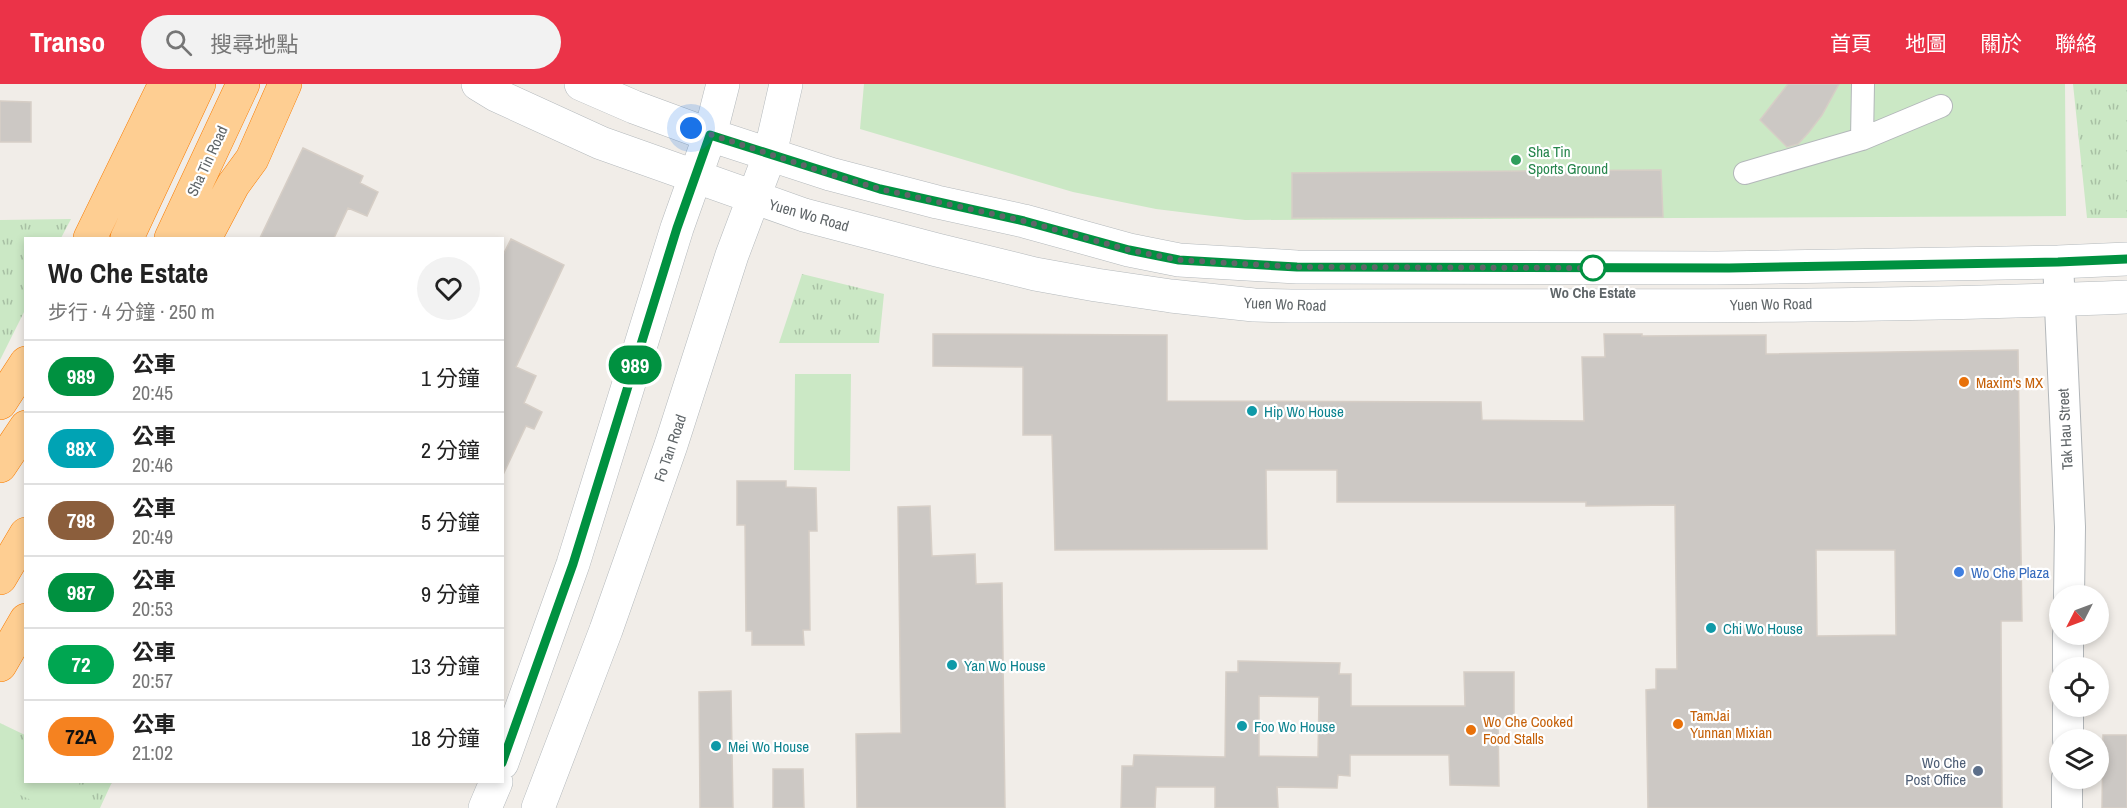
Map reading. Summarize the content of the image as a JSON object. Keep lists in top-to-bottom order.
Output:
{
  "streets": {
    "highway": ["Sha Tin Road"],
    "main road": ["Yuen Wo Road", "Fo Tan Road"],
    "street": ["Tak Hau Street"]
  },
  "crossings": [
    ["Yuen Wo Road", "Tak Hau Street"],
    ["Yuen Wo Road", "Fo Tan Road"]
  ],
  "places": [
    "Sha Tin Sports Ground",
    "Wo Che Estate",
    "Maxim's MX",
    "Hip Wo House",
    "Wo Che Plaza",
    "Chi Wo House",
    "Yan Wo House",
    "TamJai Yunnan Mixian",
    "Foo Wo House",
    "Wo Che Cooked Food Stalls",
    "Mei Wo House",
    "Wo Che Post Office"
  ],
  "lines": ["bus line 989"],
  "north": "bottom left",
  "page": {
    "header": "Transo",
    "search": "搜尋地點",
    "nav": [
      "首頁",
      "地圖",
      "關於",
      "聯絡"
    ],
    "on_map": "989",
    "heading": ["Wo Che Estate", "步行 · 4 分鐘 · 250 m"],
    "list": [
      {
        "mark": "989",
        "name": "公車",
        "note": "20:45",
        "value": "1 分鐘"
      },
      {
        "mark": "88X",
        "name": "公車",
        "note": "20:46",
        "value": "2 分鐘"
      },
      {
        "mark": "798",
        "name": "公車",
        "note": "20:49",
        "value": "5 分鐘"
      },
      {
        "mark": "987",
        "name": "公車",
        "note": "20:53",
        "value": "9 分鐘"
      },
      {
        "mark": "72",
        "name": "公車",
        "note": "20:57",
        "value": "13 分鐘"
      },
      {
        "mark": "72A",
        "name": "公車",
        "note": "21:02",
        "value": "18 分鐘"
      }
    ]
  }
}
